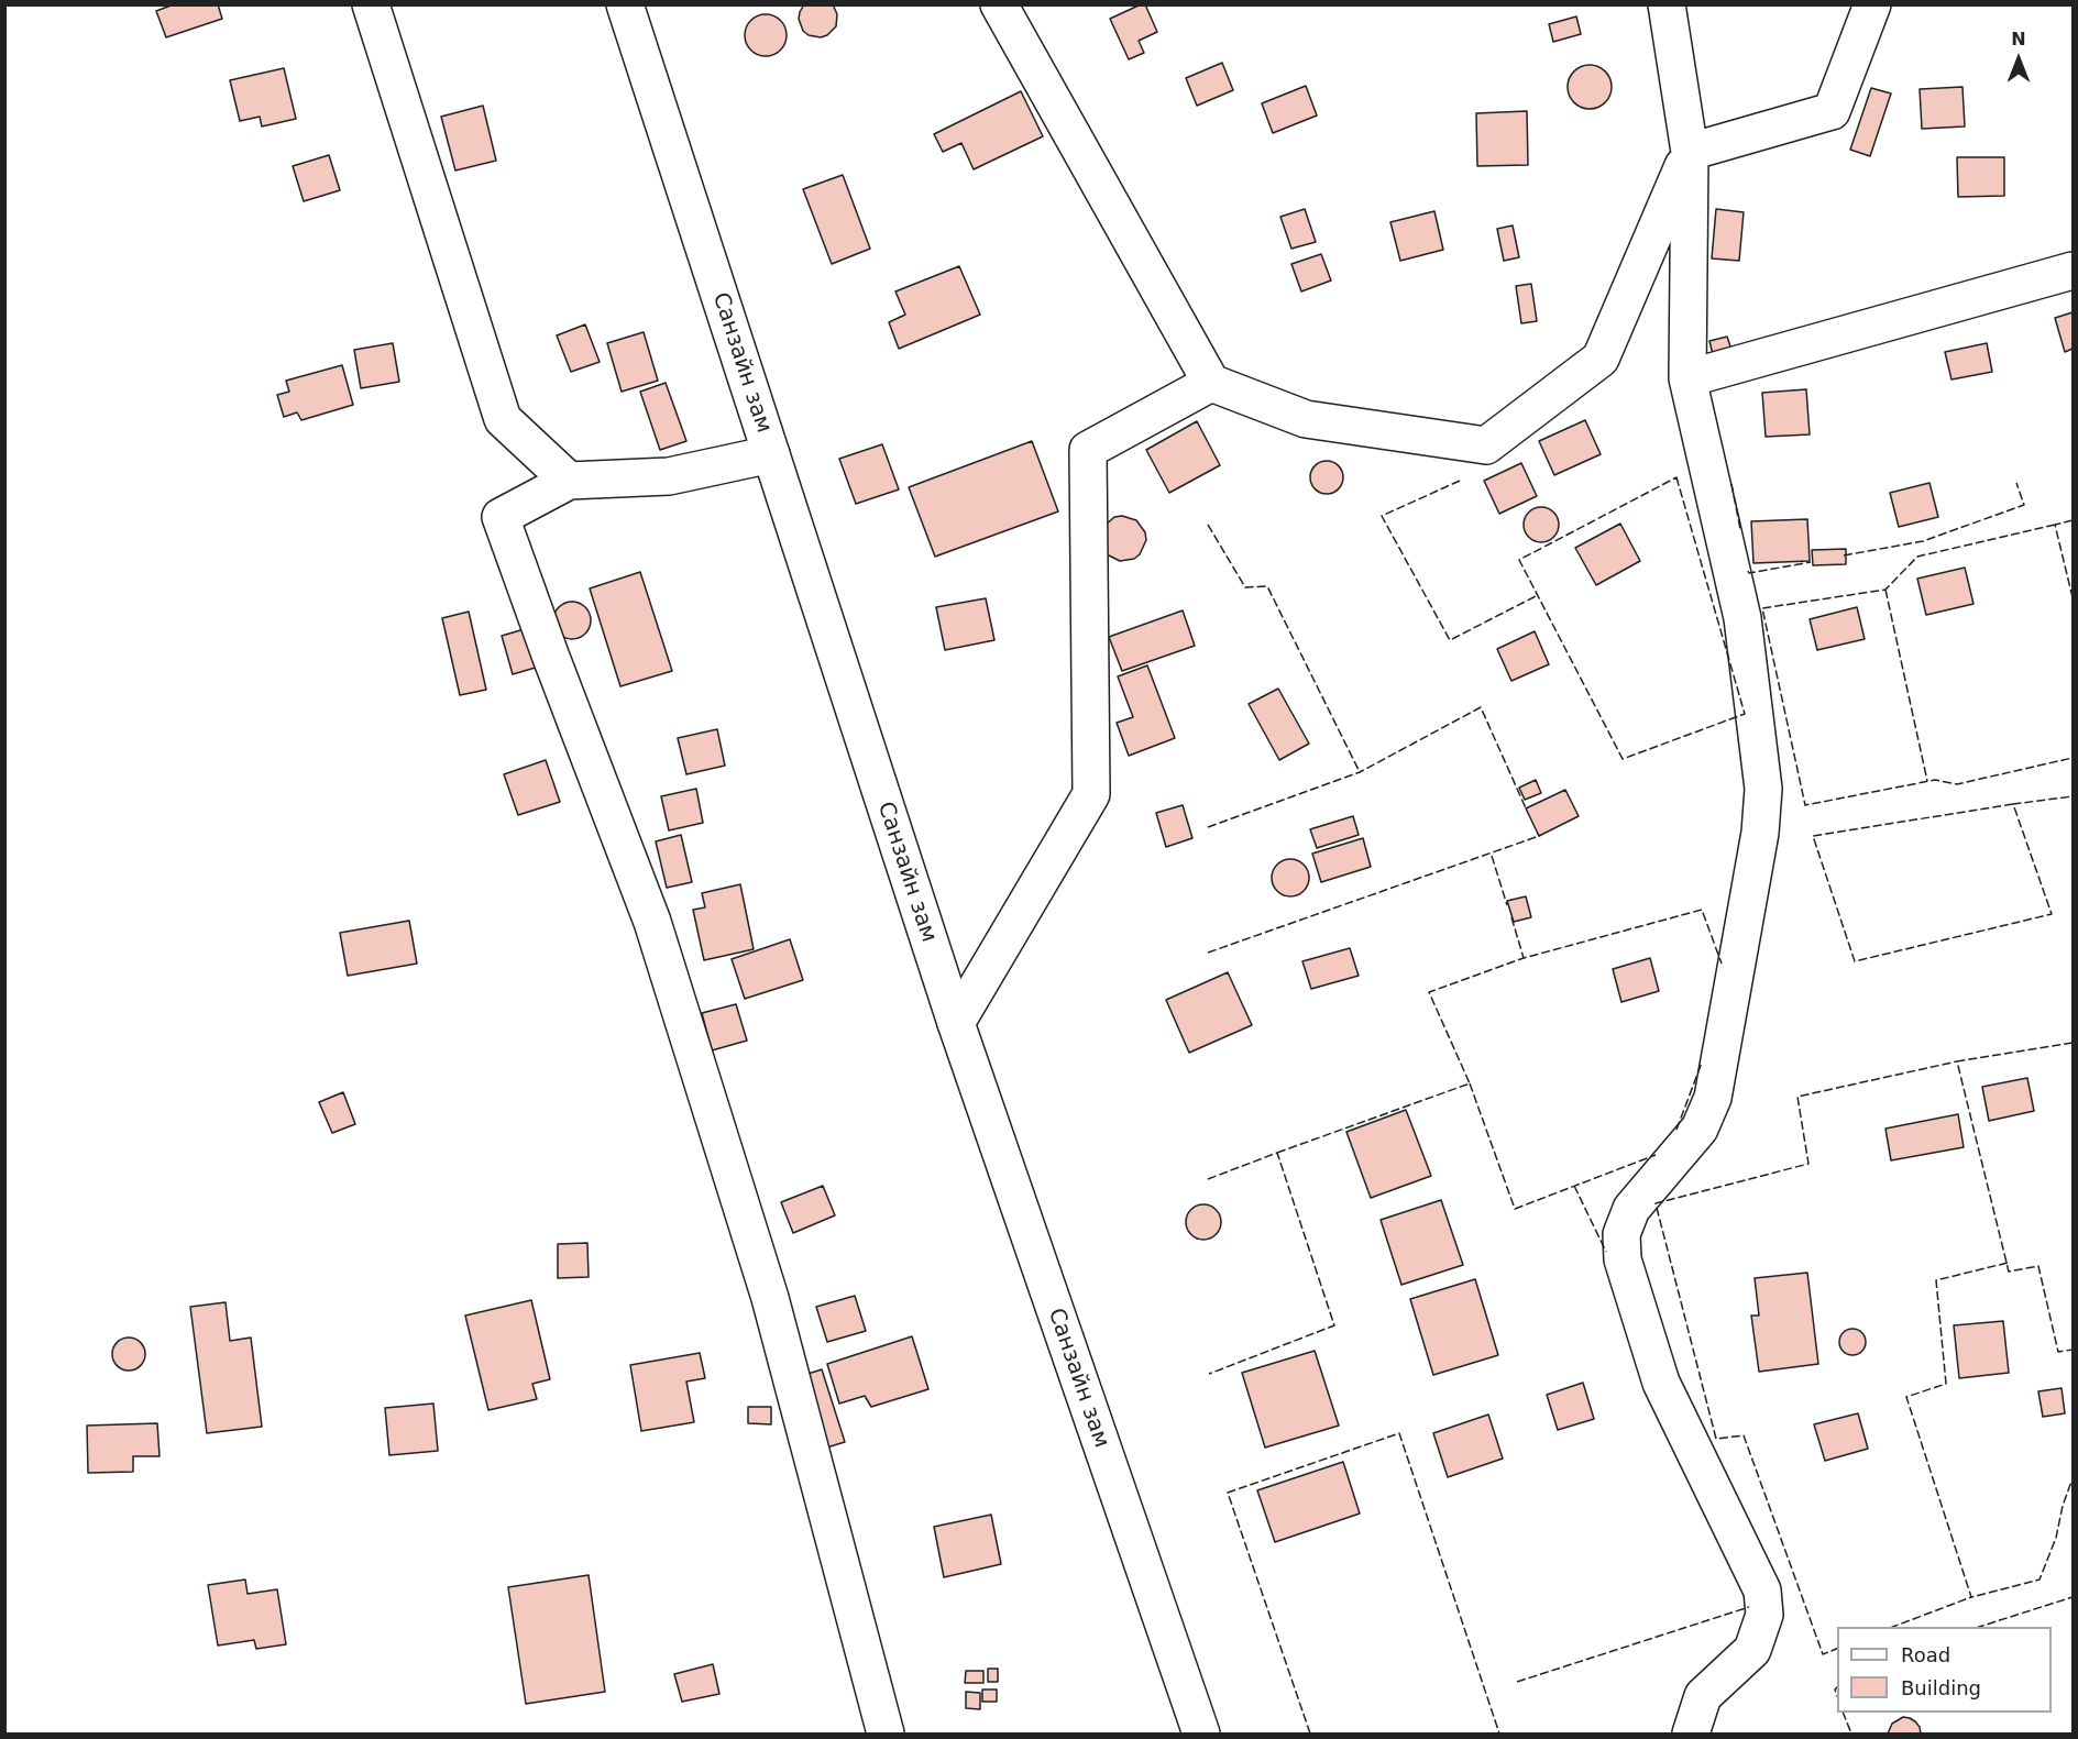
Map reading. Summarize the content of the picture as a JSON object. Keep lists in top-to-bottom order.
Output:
{
  "streets": {
    "street": ["Санзайн зам"]
  },
  "legend": ["Road", "Building"],
  "north": "top"
}
